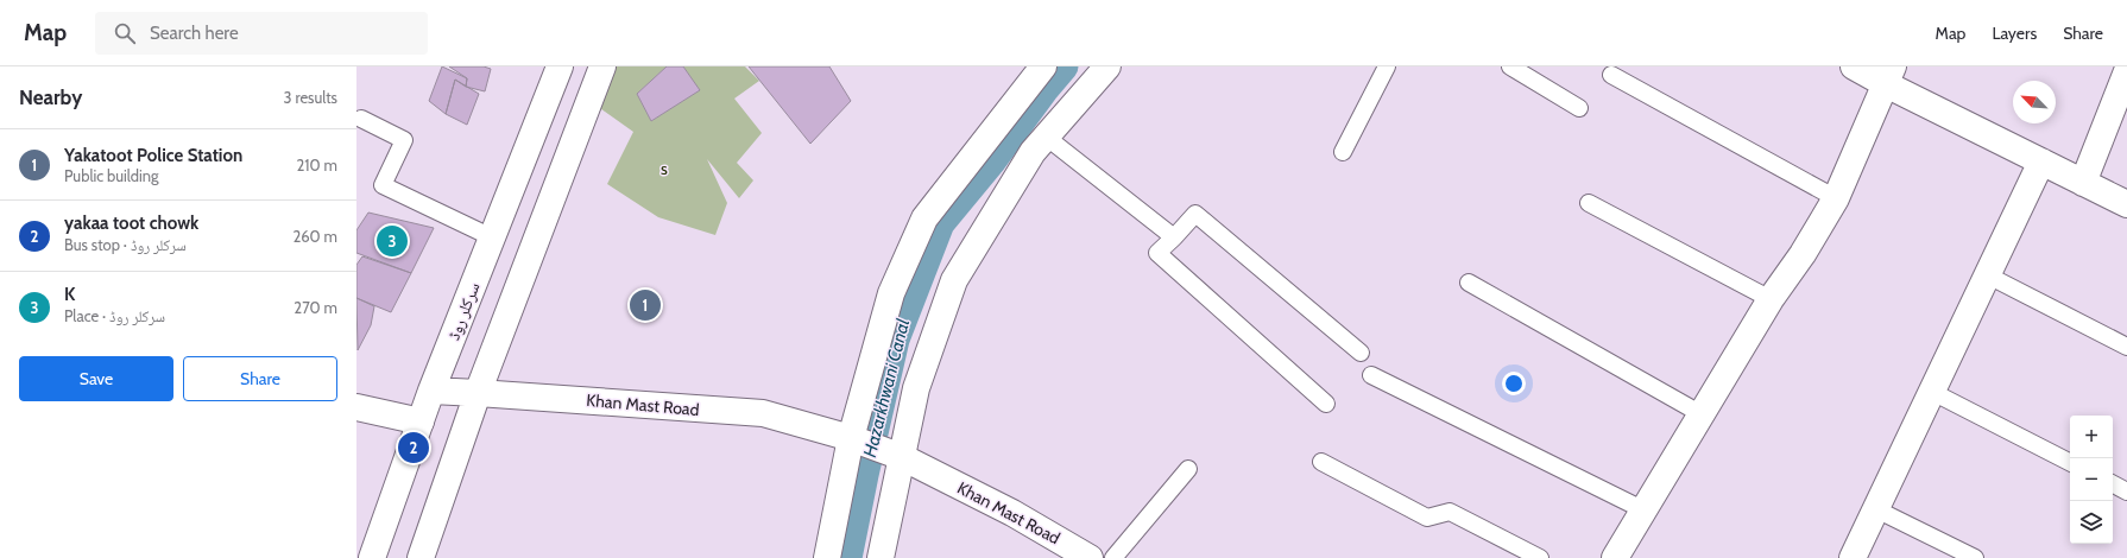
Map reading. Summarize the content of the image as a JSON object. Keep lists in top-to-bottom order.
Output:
{
  "streets": {
    "street": ["سرکلر روڈ", "Khan Mast Road"]
  },
  "crossings": [
    ["سرکلر روڈ", "Khan Mast Road"]
  ],
  "water": ["Hazarkhwani Canal"],
  "parks": ["s"],
  "north": "top left",
  "page": {
    "header": "Map",
    "search": "Search here",
    "nav": ["Map", "Layers", "Share"],
    "heading": ["Nearby", "3 results"],
    "list": [
      {
        "mark": "1",
        "name": "Yakatoot Police Station",
        "note": "Public building",
        "value": "210 m"
      },
      {
        "mark": "2",
        "name": "yakaa toot chowk",
        "note": "Bus stop · سرکلر روڈ",
        "value": "260 m"
      },
      {
        "mark": "3",
        "name": "K",
        "note": "Place · سرکلر روڈ",
        "value": "270 m"
      }
    ],
    "pins": ["3", "1", "2"],
    "buttons": ["Save", "Share"],
    "map_buttons": ["+", "−"]
  }
}
